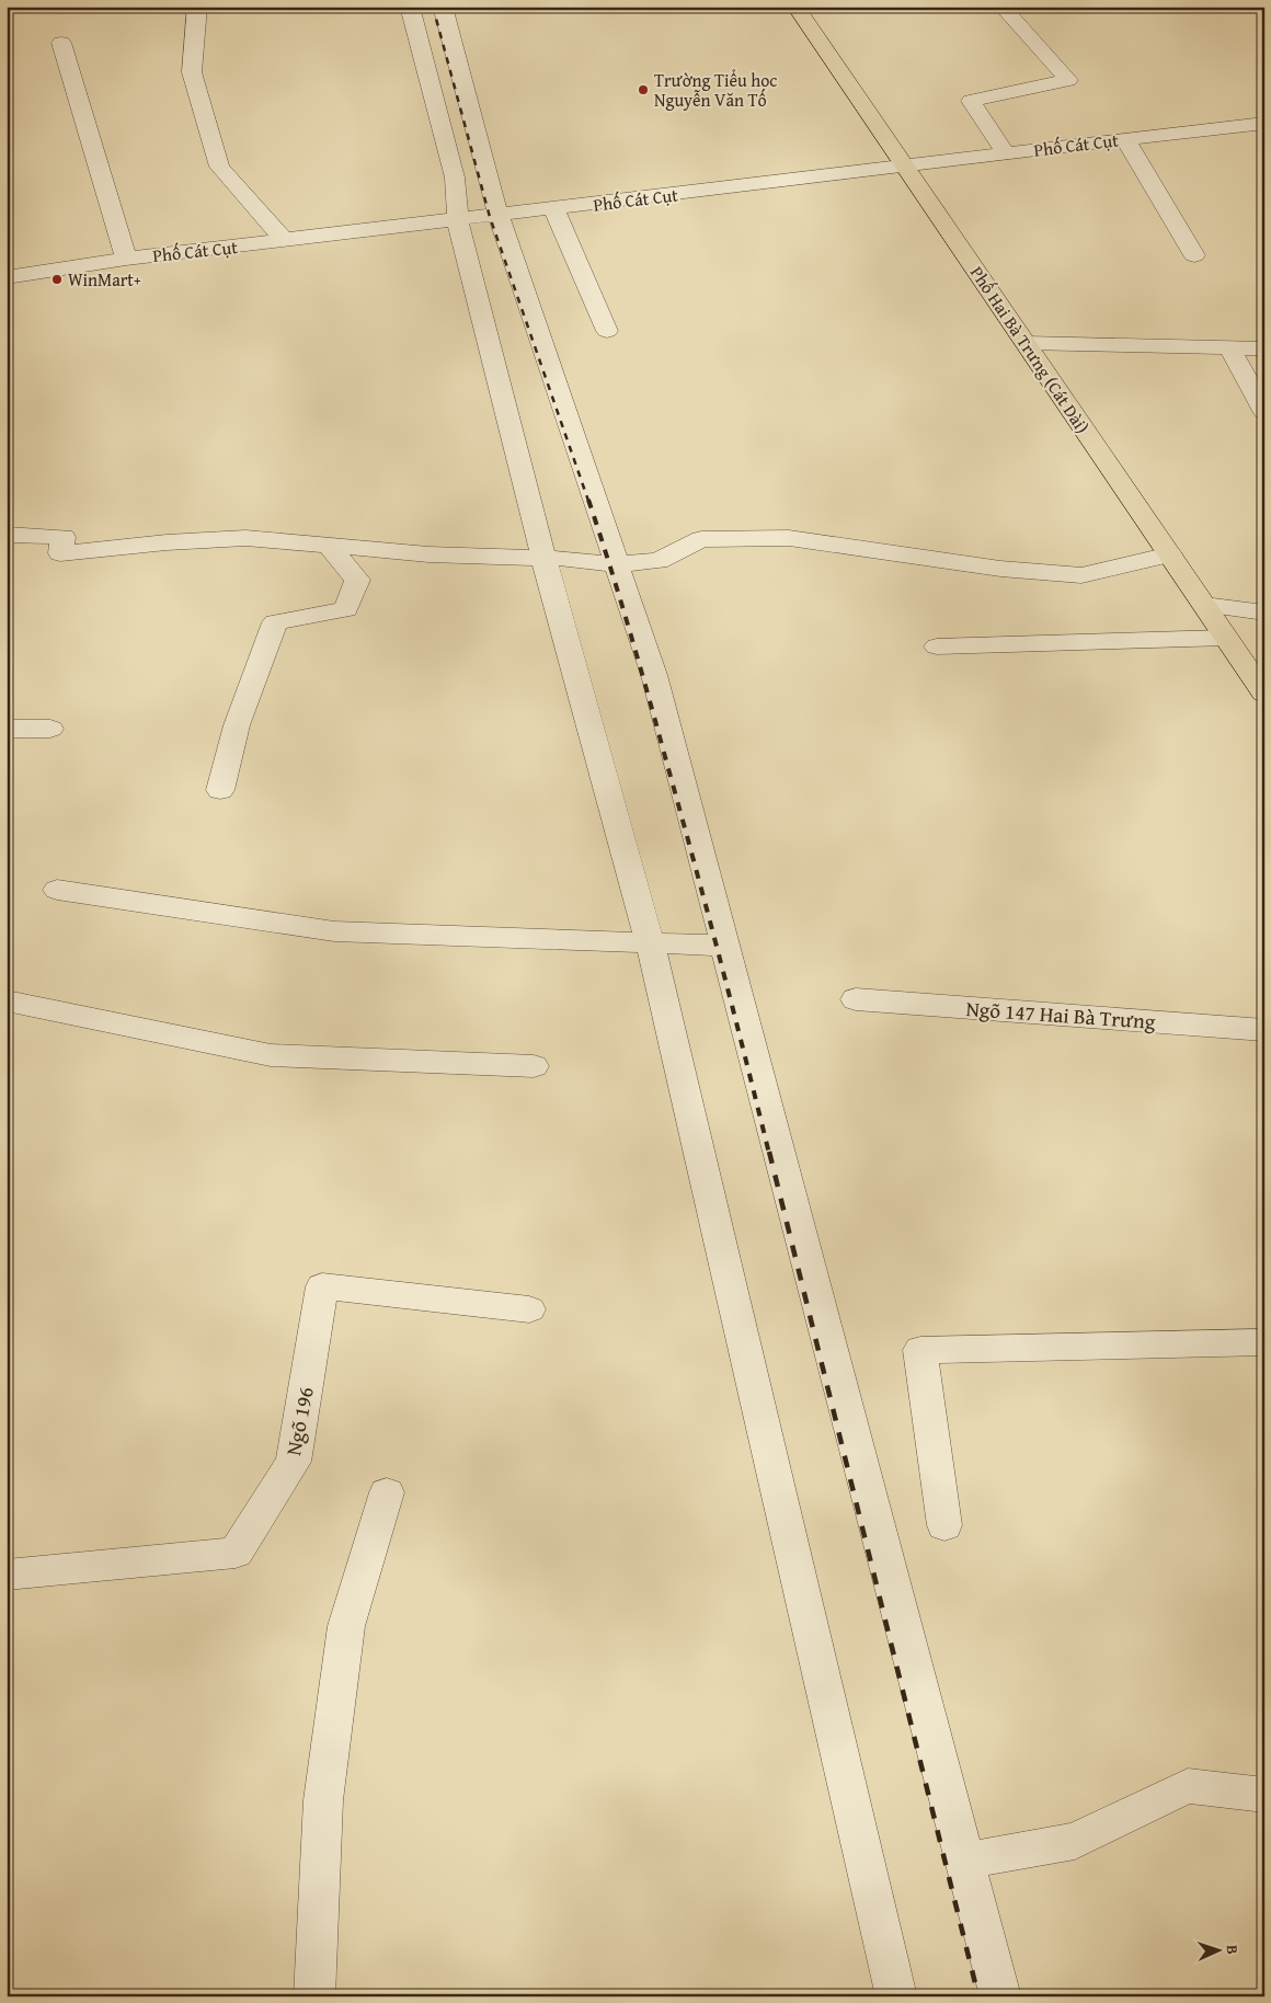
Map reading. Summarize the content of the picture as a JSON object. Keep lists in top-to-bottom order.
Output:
{
  "streets": {
    "main road": ["Phố Hai Bà Trưng (Cát Dài)"],
    "street": ["Phố Cát Cụt", "Ngõ 147 Hai Bà Trưng", "Ngõ 196"]
  },
  "crossings": [
    ["Phố Cát Cụt", "Phố Hai Bà Trưng (Cát Dài)"]
  ],
  "places": ["Trường Tiểu học Nguyễn Văn Tố", "WinMart+"],
  "north": "right"
}
